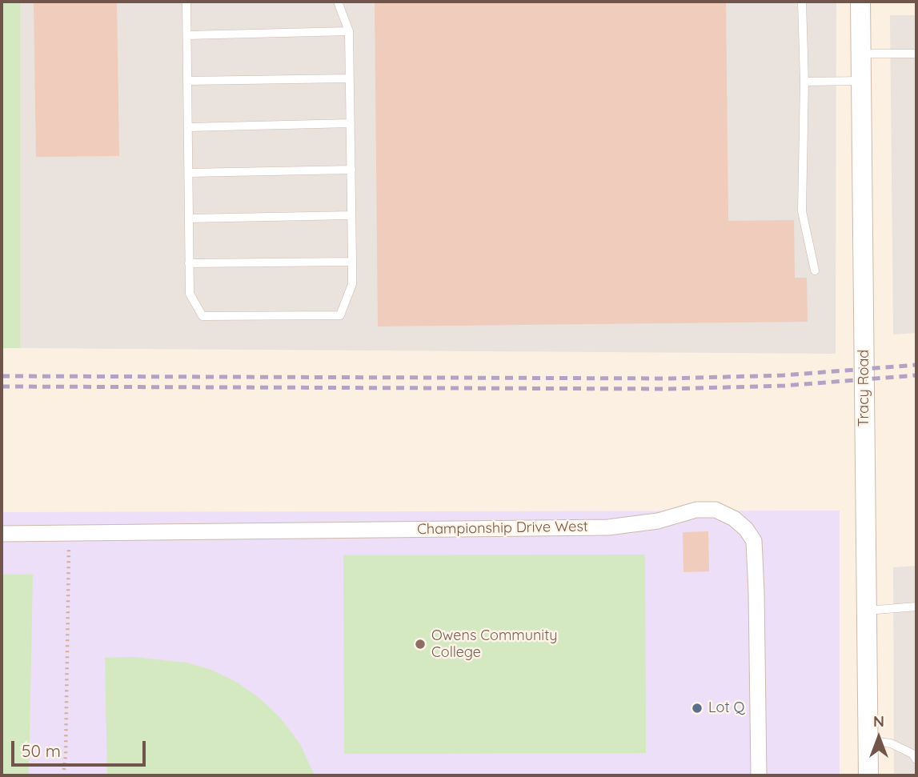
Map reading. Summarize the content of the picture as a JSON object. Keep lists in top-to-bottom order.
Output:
{
  "streets": {
    "street": ["Tracy Road", "Championship Drive West"]
  },
  "places": ["Owens Community College", "Lot Q"],
  "scale_bar": "50 m",
  "north": "top"
}
